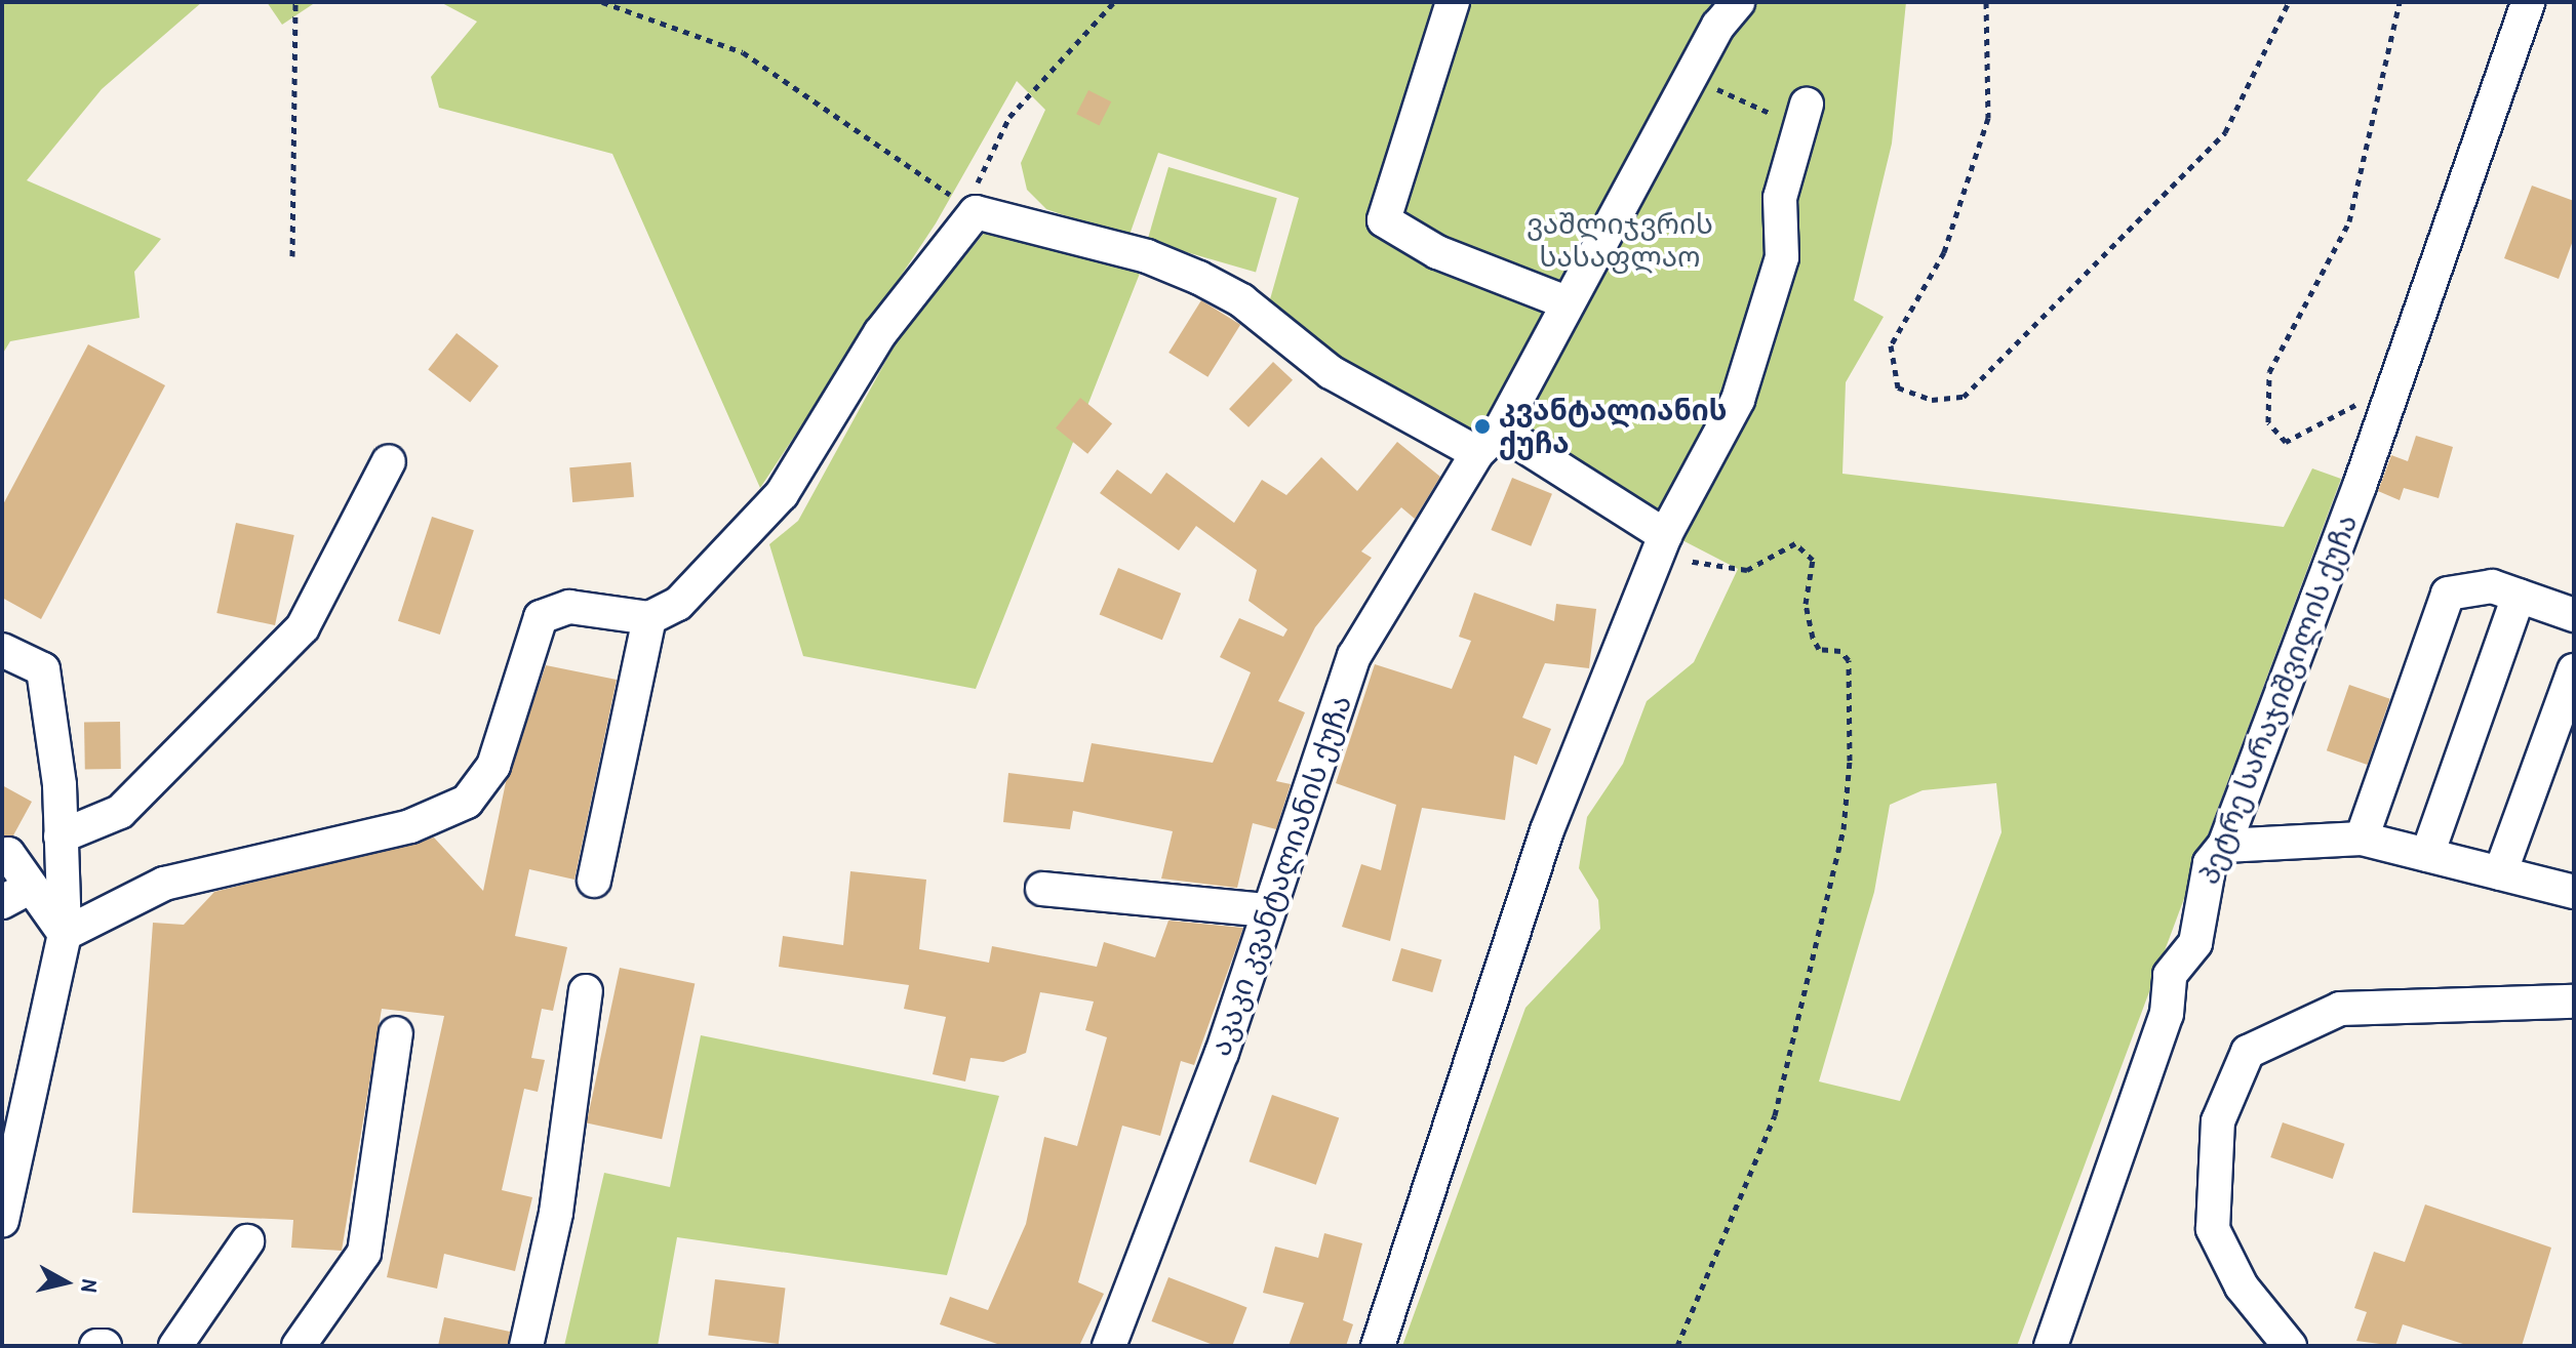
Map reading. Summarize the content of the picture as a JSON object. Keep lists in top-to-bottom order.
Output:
{
  "streets": {
    "street": ["პეტრე სარაჯიშვილის ქუჩა", "აკაკი კვანტალიანის ქუჩა"]
  },
  "parks": ["ვაშლიჯვრის სასაფლაო"],
  "places": ["კვანტალიანის ქუჩა"],
  "north": "right"
}
